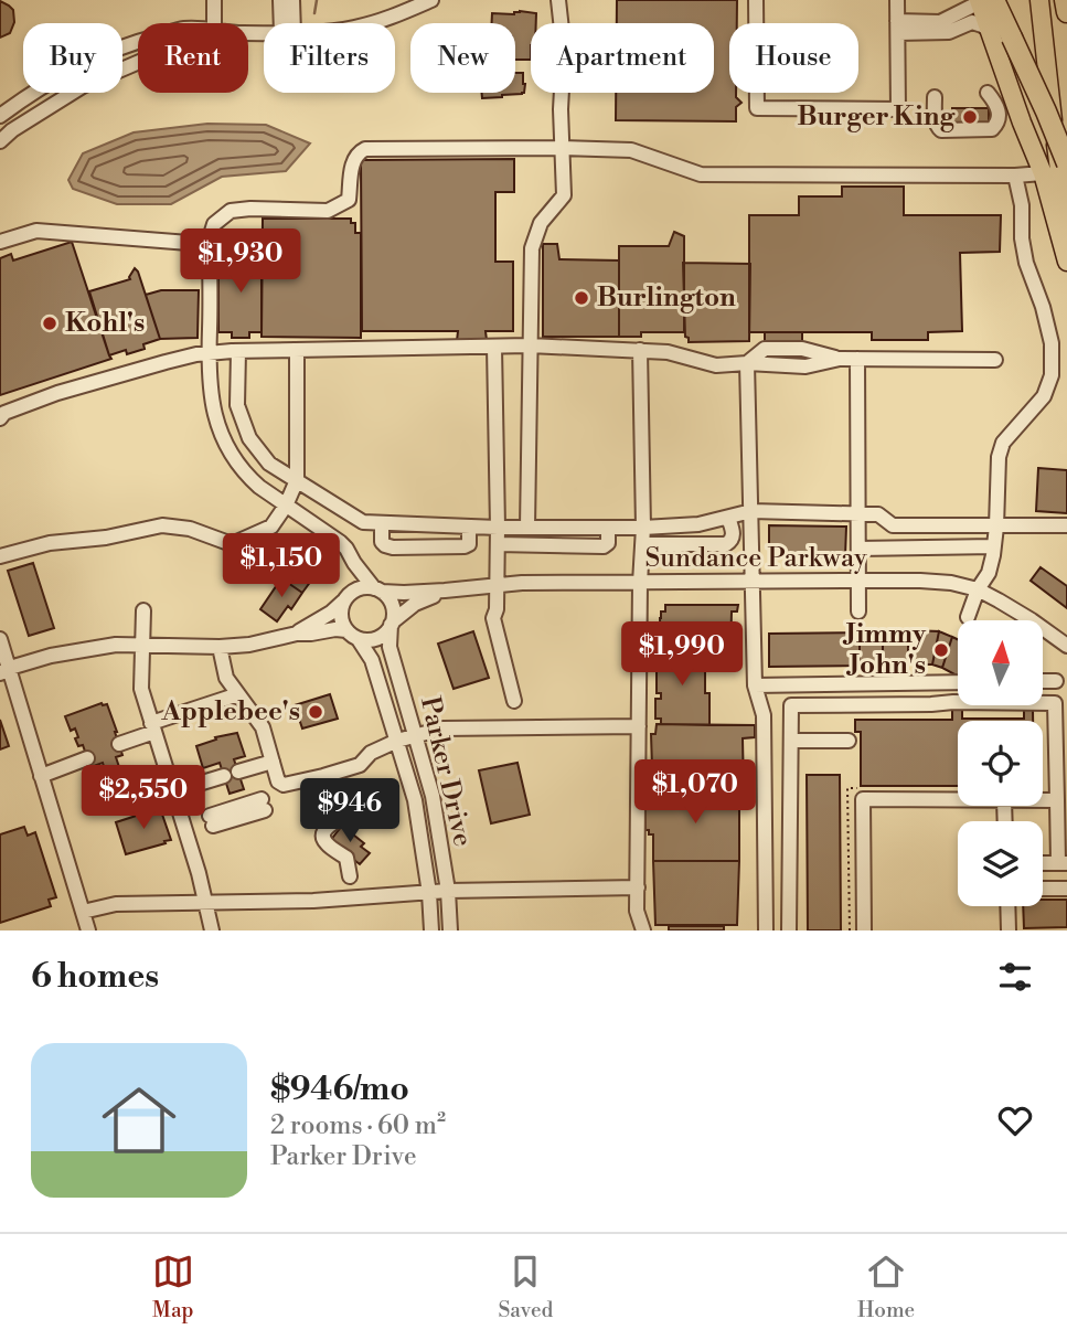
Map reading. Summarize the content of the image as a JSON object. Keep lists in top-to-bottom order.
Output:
{
  "streets": {
    "street": ["Sundance Parkway", "Parker Drive"]
  },
  "crossings": [
    ["Sundance Parkway", "Parker Drive"]
  ],
  "places": [
    "Burger King",
    "Burlington",
    "Kohl's",
    "Jimmy John's",
    "Applebee's"
  ],
  "north": "top",
  "page": {
    "chip": [
      "Buy",
      "Rent",
      "Filters",
      "New",
      "Apartment",
      "House"
    ],
    "price": [
      "$1,930",
      "$1,150",
      "$1,990",
      "$1,070",
      "$2,550",
      "$946"
    ],
    "heading": "6 homes",
    "list": [
      {
        "name": "$946/mo",
        "note": "2 rooms · 60 m² · Parker Drive"
      }
    ],
    "tabs": ["Map", "Saved", "Home"]
  }
}
